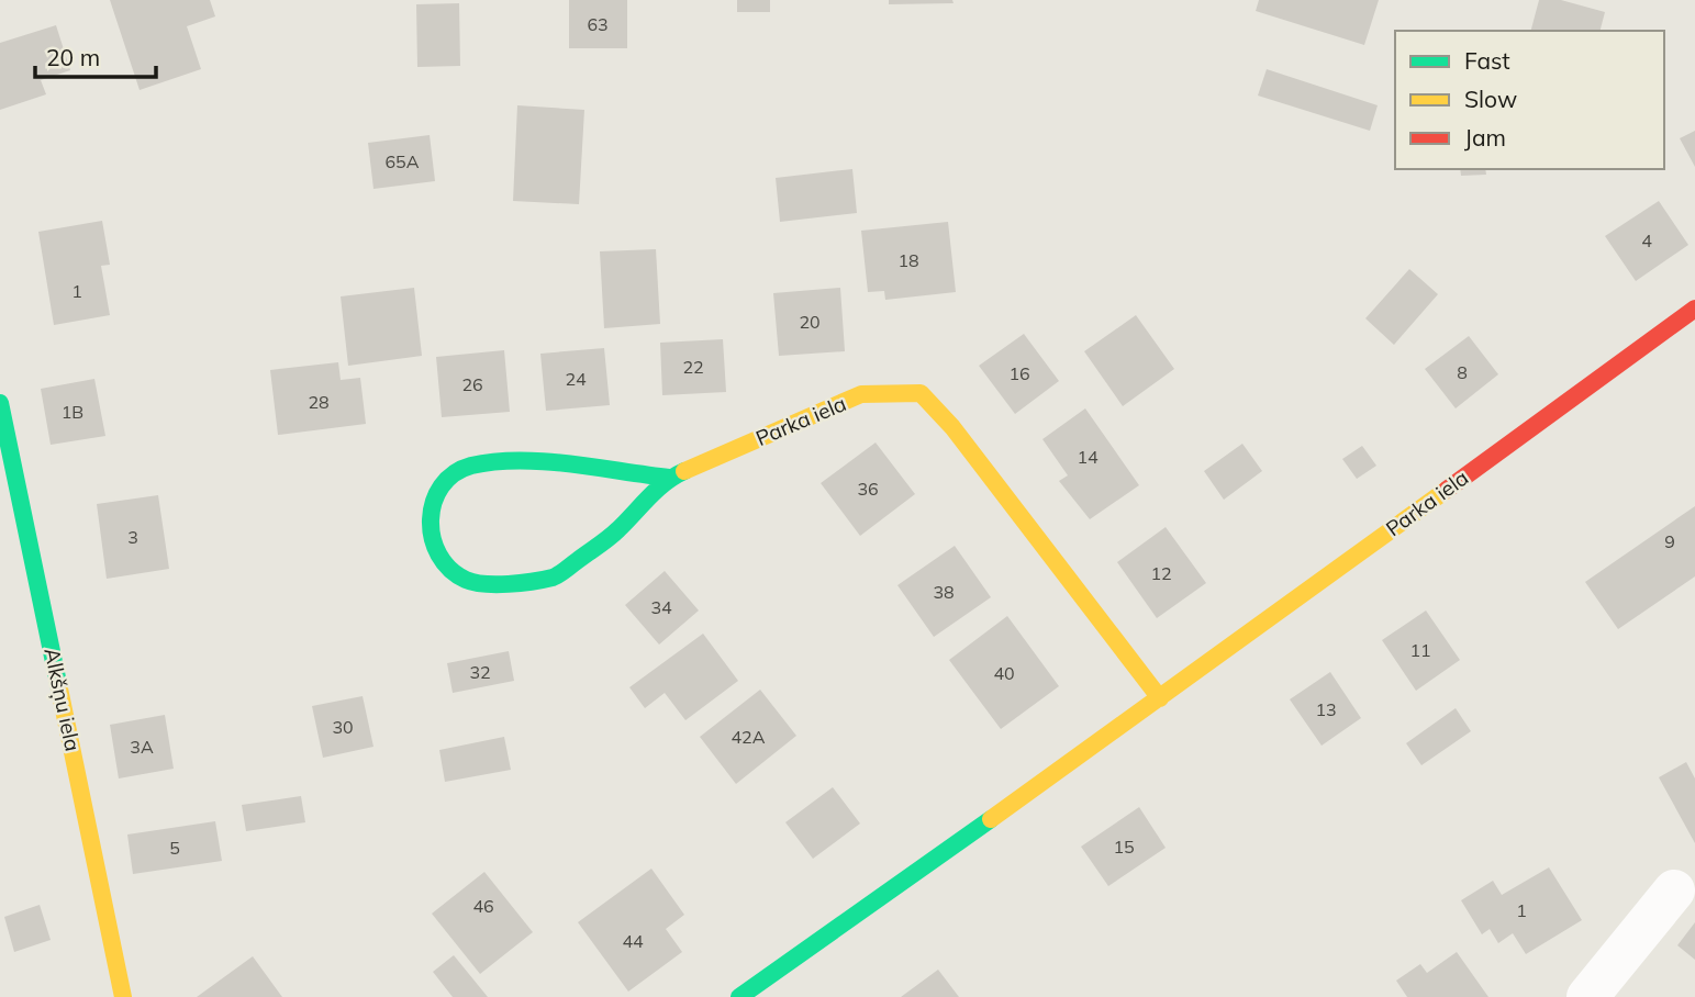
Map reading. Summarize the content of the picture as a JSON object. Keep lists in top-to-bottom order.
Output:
{
  "streets": {
    "street": ["Parka iela", "Alkšņu iela"]
  },
  "house_numbers": [
    "63",
    "65A",
    "4",
    "18",
    "1",
    "20",
    "22",
    "8",
    "16",
    "24",
    "26",
    "28",
    "1B",
    "14",
    "36",
    "3",
    "9",
    "12",
    "38",
    "34",
    "11",
    "32",
    "40",
    "13",
    "30",
    "42A",
    "3A",
    "15",
    "5",
    "46",
    "1",
    "44"
  ],
  "legend": ["Fast", "Slow", "Jam"],
  "scale_bar": "20 m"
}
